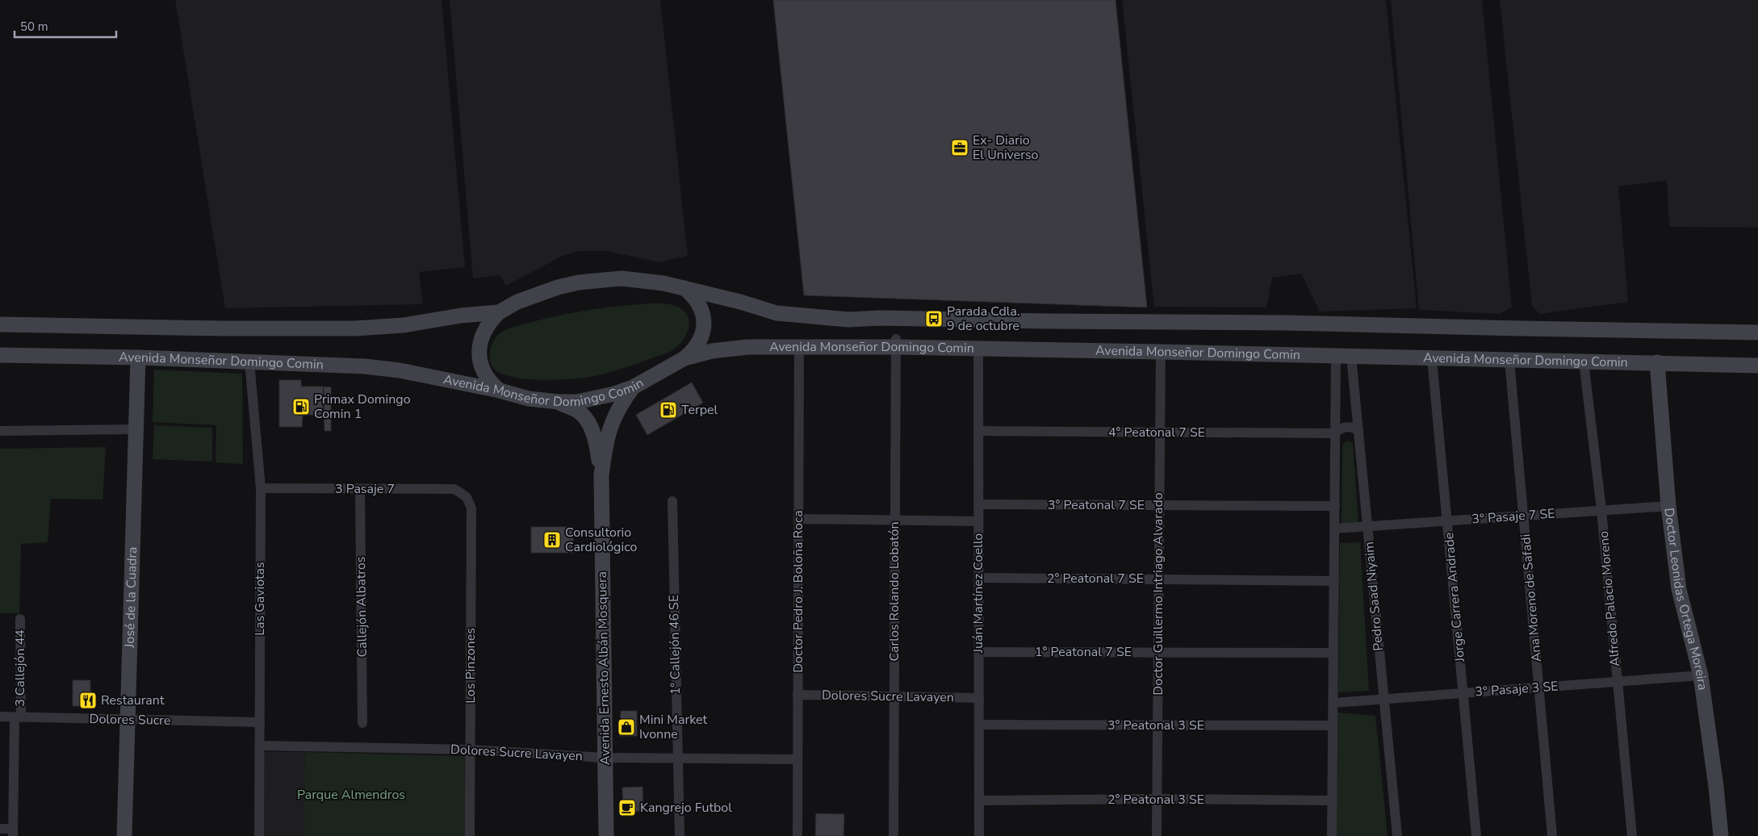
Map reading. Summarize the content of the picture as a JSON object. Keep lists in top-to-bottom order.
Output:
{
  "streets": {
    "main road": [
      "Avenida Monseñor Domingo Comin",
      "José de la Cuadra",
      "Doctor Leonidas Ortega Moreira",
      "Avenida Ernesto Albán Mosquera"
    ],
    "street": [
      "4° Peatonal 7 SE",
      "3 Pasaje 7",
      "3° Peatonal 7 SE",
      "3° Pasaje 7 SE",
      "2° Peatonal 7 SE",
      "Doctor Pedro J. Boloña Roca",
      "Carlos Rolando Lobatón",
      "Juán Martínez Coello",
      "Doctor Guillermo Intriago Alvarado",
      "Pedro Saad Niyaim",
      "Jorge Carrera Andrade",
      "Ana Moreno de Safadi",
      "Las Gaviotas",
      "Alfredo Palacio Moreno",
      "Callejón Albatros",
      "1º Callejón 46 SE",
      "1° Peatonal 7 SE",
      "Los Pinzones",
      "3 Callejón 44",
      "3° Pasaje 3 SE",
      "Dolores Sucre Lavayen",
      "Dolores Sucre",
      "3° Peatonal 3 SE",
      "2° Peatonal 3 SE"
    ]
  },
  "crossings": [
    ["Avenida Monseñor Domingo Comin", "Doctor Pedro J. Boloña Roca"],
    ["Avenida Monseñor Domingo Comin", "Carlos Rolando Lobatón"],
    ["Avenida Monseñor Domingo Comin", "Juán Martínez Coello"],
    ["Avenida Monseñor Domingo Comin", "Doctor Guillermo Intriago Alvarado"],
    ["Avenida Monseñor Domingo Comin", "José de la Cuadra"],
    ["Avenida Monseñor Domingo Comin", "Pedro Saad Niyaim"],
    ["Avenida Monseñor Domingo Comin", "Jorge Carrera Andrade"],
    ["Avenida Monseñor Domingo Comin", "Ana Moreno de Safadi"],
    ["Avenida Monseñor Domingo Comin", "Las Gaviotas"],
    ["Avenida Monseñor Domingo Comin", "Alfredo Palacio Moreno"],
    ["Avenida Monseñor Domingo Comin", "Doctor Leonidas Ortega Moreira"],
    ["Avenida Monseñor Domingo Comin", "Avenida Ernesto Albán Mosquera"],
    ["4° Peatonal 7 SE", "Juán Martínez Coello"],
    ["4° Peatonal 7 SE", "Doctor Guillermo Intriago Alvarado"],
    ["4° Peatonal 7 SE", "Pedro Saad Niyaim"],
    ["3 Pasaje 7", "Las Gaviotas"],
    ["3 Pasaje 7", "Callejón Albatros"],
    ["3 Pasaje 7", "Los Pinzones"],
    ["3° Peatonal 7 SE", "Juán Martínez Coello"],
    ["3° Peatonal 7 SE", "Doctor Guillermo Intriago Alvarado"],
    ["3° Pasaje 7 SE", "Pedro Saad Niyaim"],
    ["3° Pasaje 7 SE", "Jorge Carrera Andrade"],
    ["3° Pasaje 7 SE", "Ana Moreno de Safadi"],
    ["3° Pasaje 7 SE", "Alfredo Palacio Moreno"],
    ["3° Pasaje 7 SE", "Doctor Leonidas Ortega Moreira"],
    ["2° Peatonal 7 SE", "Juán Martínez Coello"],
    ["2° Peatonal 7 SE", "Doctor Guillermo Intriago Alvarado"],
    ["Doctor Pedro J. Boloña Roca", "Dolores Sucre Lavayen"],
    ["Carlos Rolando Lobatón", "Dolores Sucre Lavayen"],
    ["Juán Martínez Coello", "1° Peatonal 7 SE"],
    ["Juán Martínez Coello", "Dolores Sucre Lavayen"],
    ["Juán Martínez Coello", "3° Peatonal 3 SE"],
    ["Juán Martínez Coello", "2° Peatonal 3 SE"],
    ["Doctor Guillermo Intriago Alvarado", "1° Peatonal 7 SE"],
    ["Doctor Guillermo Intriago Alvarado", "3° Peatonal 3 SE"],
    ["Doctor Guillermo Intriago Alvarado", "2° Peatonal 3 SE"],
    ["José de la Cuadra", "Dolores Sucre"],
    ["Pedro Saad Niyaim", "3° Pasaje 3 SE"],
    ["Jorge Carrera Andrade", "3° Pasaje 3 SE"],
    ["Ana Moreno de Safadi", "3° Pasaje 3 SE"],
    ["Las Gaviotas", "Dolores Sucre Lavayen"],
    ["Las Gaviotas", "Dolores Sucre"],
    ["Alfredo Palacio Moreno", "3° Pasaje 3 SE"],
    ["Doctor Leonidas Ortega Moreira", "3° Pasaje 3 SE"],
    ["1º Callejón 46 SE", "Dolores Sucre Lavayen"],
    ["Los Pinzones", "Dolores Sucre Lavayen"],
    ["3 Callejón 44", "Dolores Sucre"],
    ["Avenida Ernesto Albán Mosquera", "Dolores Sucre Lavayen"]
  ],
  "parks": ["Parque Almendros"],
  "places": {
    "office": ["Ex- Diario El Universo"],
    "bus stop": ["Parada Cdla. 9 de octubre"],
    "fuel station": ["Primax Domingo Comin 1", "Terpel"],
    "building": ["Consultorio Cardiológico"],
    "restaurant": ["Restaurant"],
    "shop": ["Mini Market Ivonne"],
    "cafe": ["Kangrejo Futbol"]
  },
  "scale_bar": "50 m"
}
